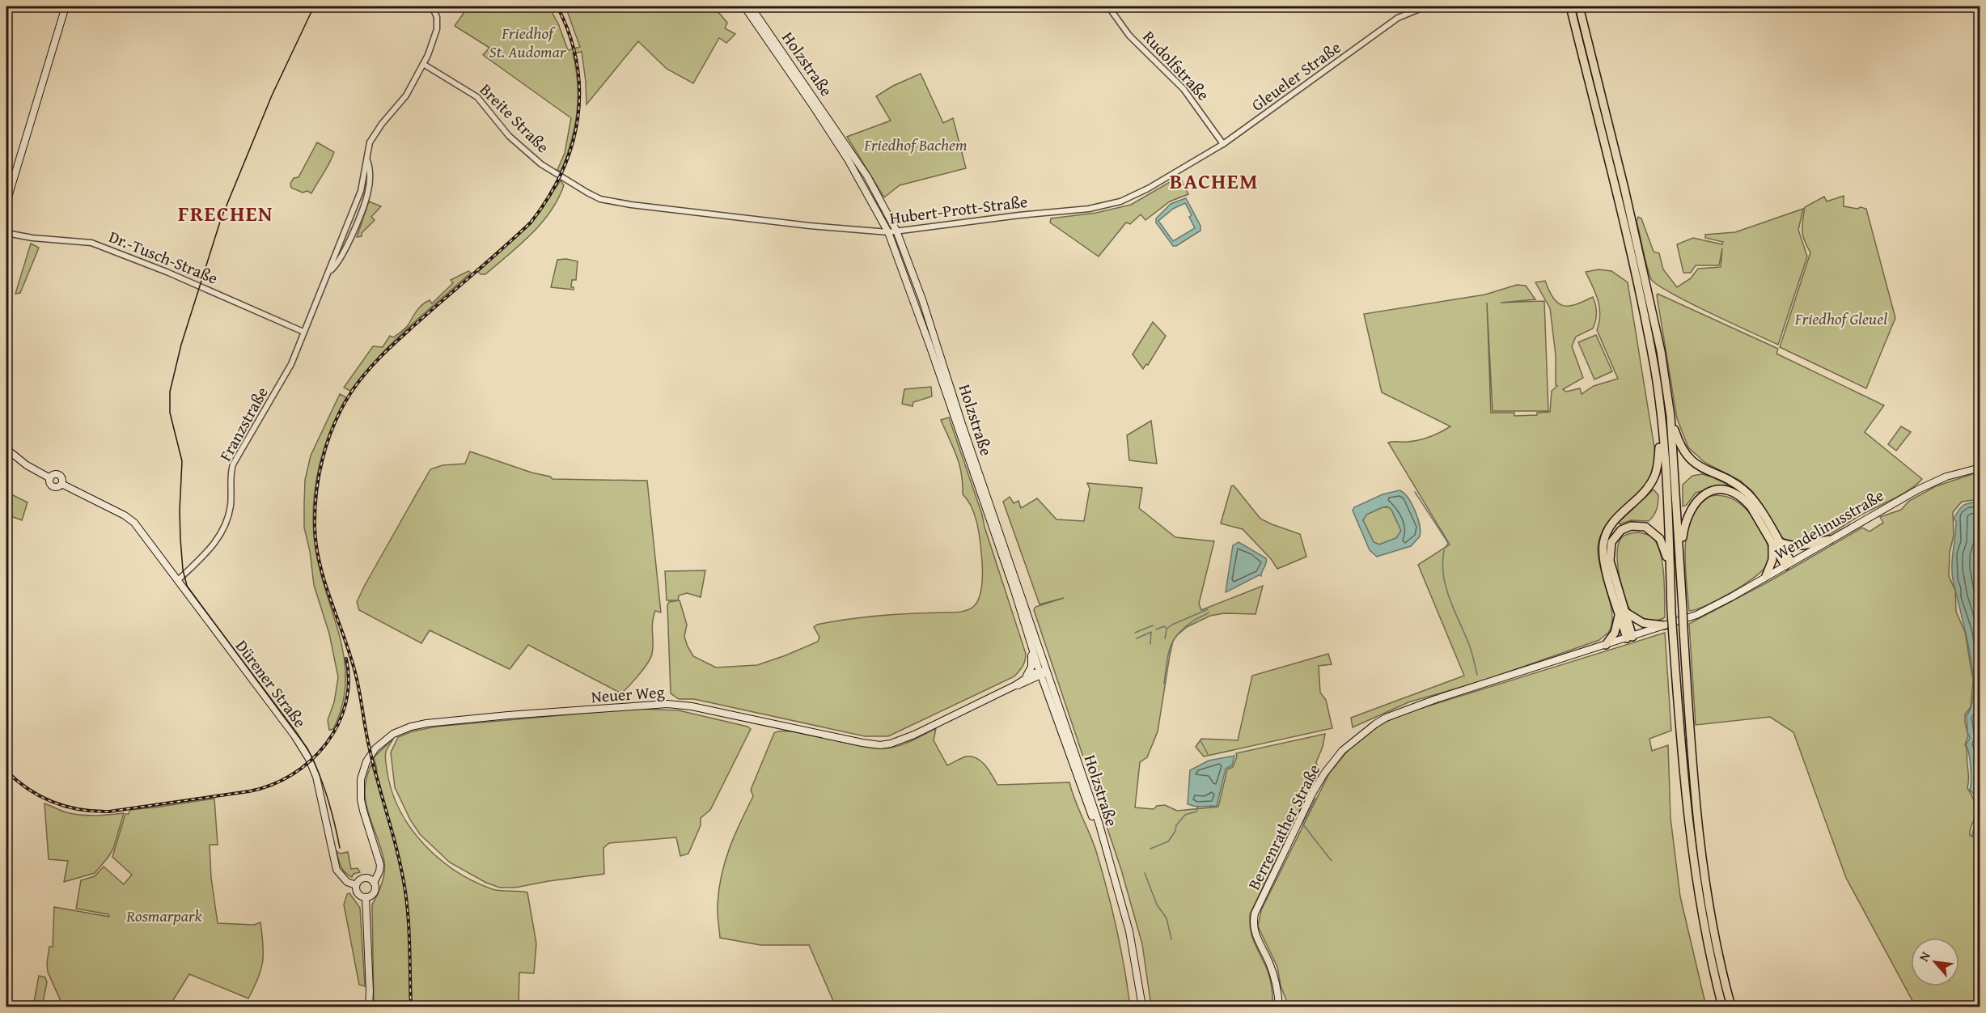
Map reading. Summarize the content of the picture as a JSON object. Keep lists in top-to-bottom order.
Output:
{
  "streets": {
    "main road": [
      "Holzstraße",
      "Wendelinusstraße",
      "Dürener Straße",
      "Neuer Weg",
      "Berrenrather Straße"
    ],
    "street": [
      "Rudolfstraße",
      "Gleueler Straße",
      "Breite Straße",
      "Hubert-Prott-Straße",
      "Dr.-Tusch-Straße",
      "Franzstraße"
    ]
  },
  "crossings": [
    ["Holzstraße", "Hubert-Prott-Straße"],
    ["Holzstraße", "Neuer Weg"],
    ["Rudolfstraße", "Gleueler Straße"],
    ["Gleueler Straße", "Hubert-Prott-Straße"],
    ["Breite Straße", "Hubert-Prott-Straße"],
    ["Breite Straße", "Franzstraße"],
    ["Dr.-Tusch-Straße", "Franzstraße"],
    ["Franzstraße", "Dürener Straße"],
    ["Wendelinusstraße", "Berrenrather Straße"],
    ["Dürener Straße", "Neuer Weg"]
  ],
  "districts": ["BACHEM", "FRECHEN"],
  "parks": [
    "Friedhof St. Audomar",
    "Friedhof Bachem",
    "Friedhof Gleuel",
    "Rosmarpark"
  ],
  "north": "top left"
}
